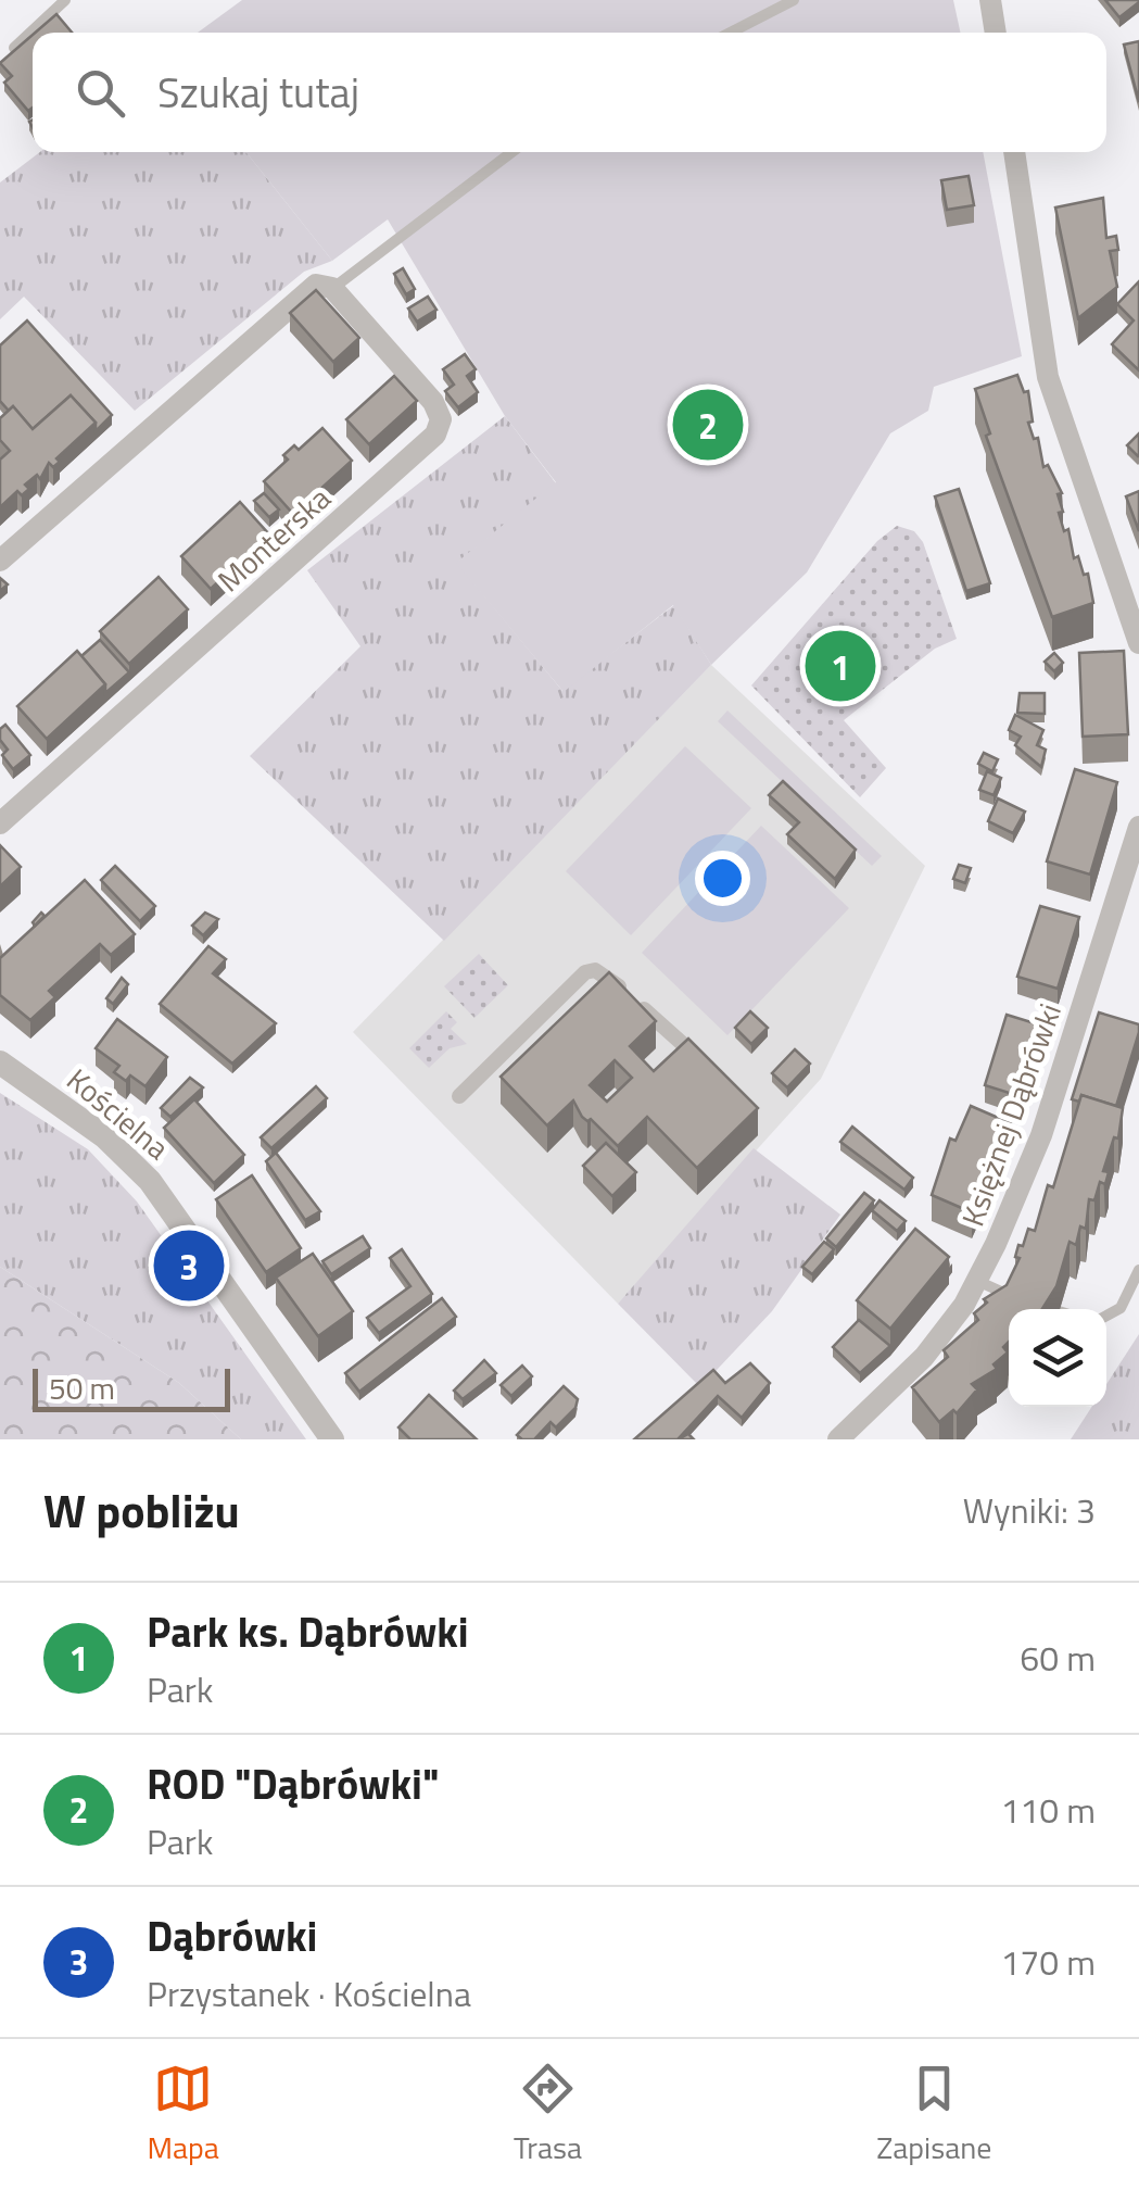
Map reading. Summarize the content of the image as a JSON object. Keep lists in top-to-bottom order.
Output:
{
  "streets": {
    "street": ["Monterska", "Kościelna", "Księżnej Dąbrówki"]
  },
  "scale_bar": "50 m",
  "page": {
    "search": "Szukaj tutaj",
    "pins": ["2", "1", "3"],
    "scale": "50 m",
    "heading": ["W pobliżu", "Wyniki: 3"],
    "list": [
      {
        "mark": "1",
        "name": "Park ks. Dąbrówki",
        "note": "Park",
        "value": "60 m"
      },
      {
        "mark": "2",
        "name": "ROD \"Dąbrówki\"",
        "note": "Park",
        "value": "110 m"
      },
      {
        "mark": "3",
        "name": "Dąbrówki",
        "note": "Przystanek · Kościelna",
        "value": "170 m"
      }
    ],
    "nav": ["Mapa", "Trasa", "Zapisane"]
  }
}
